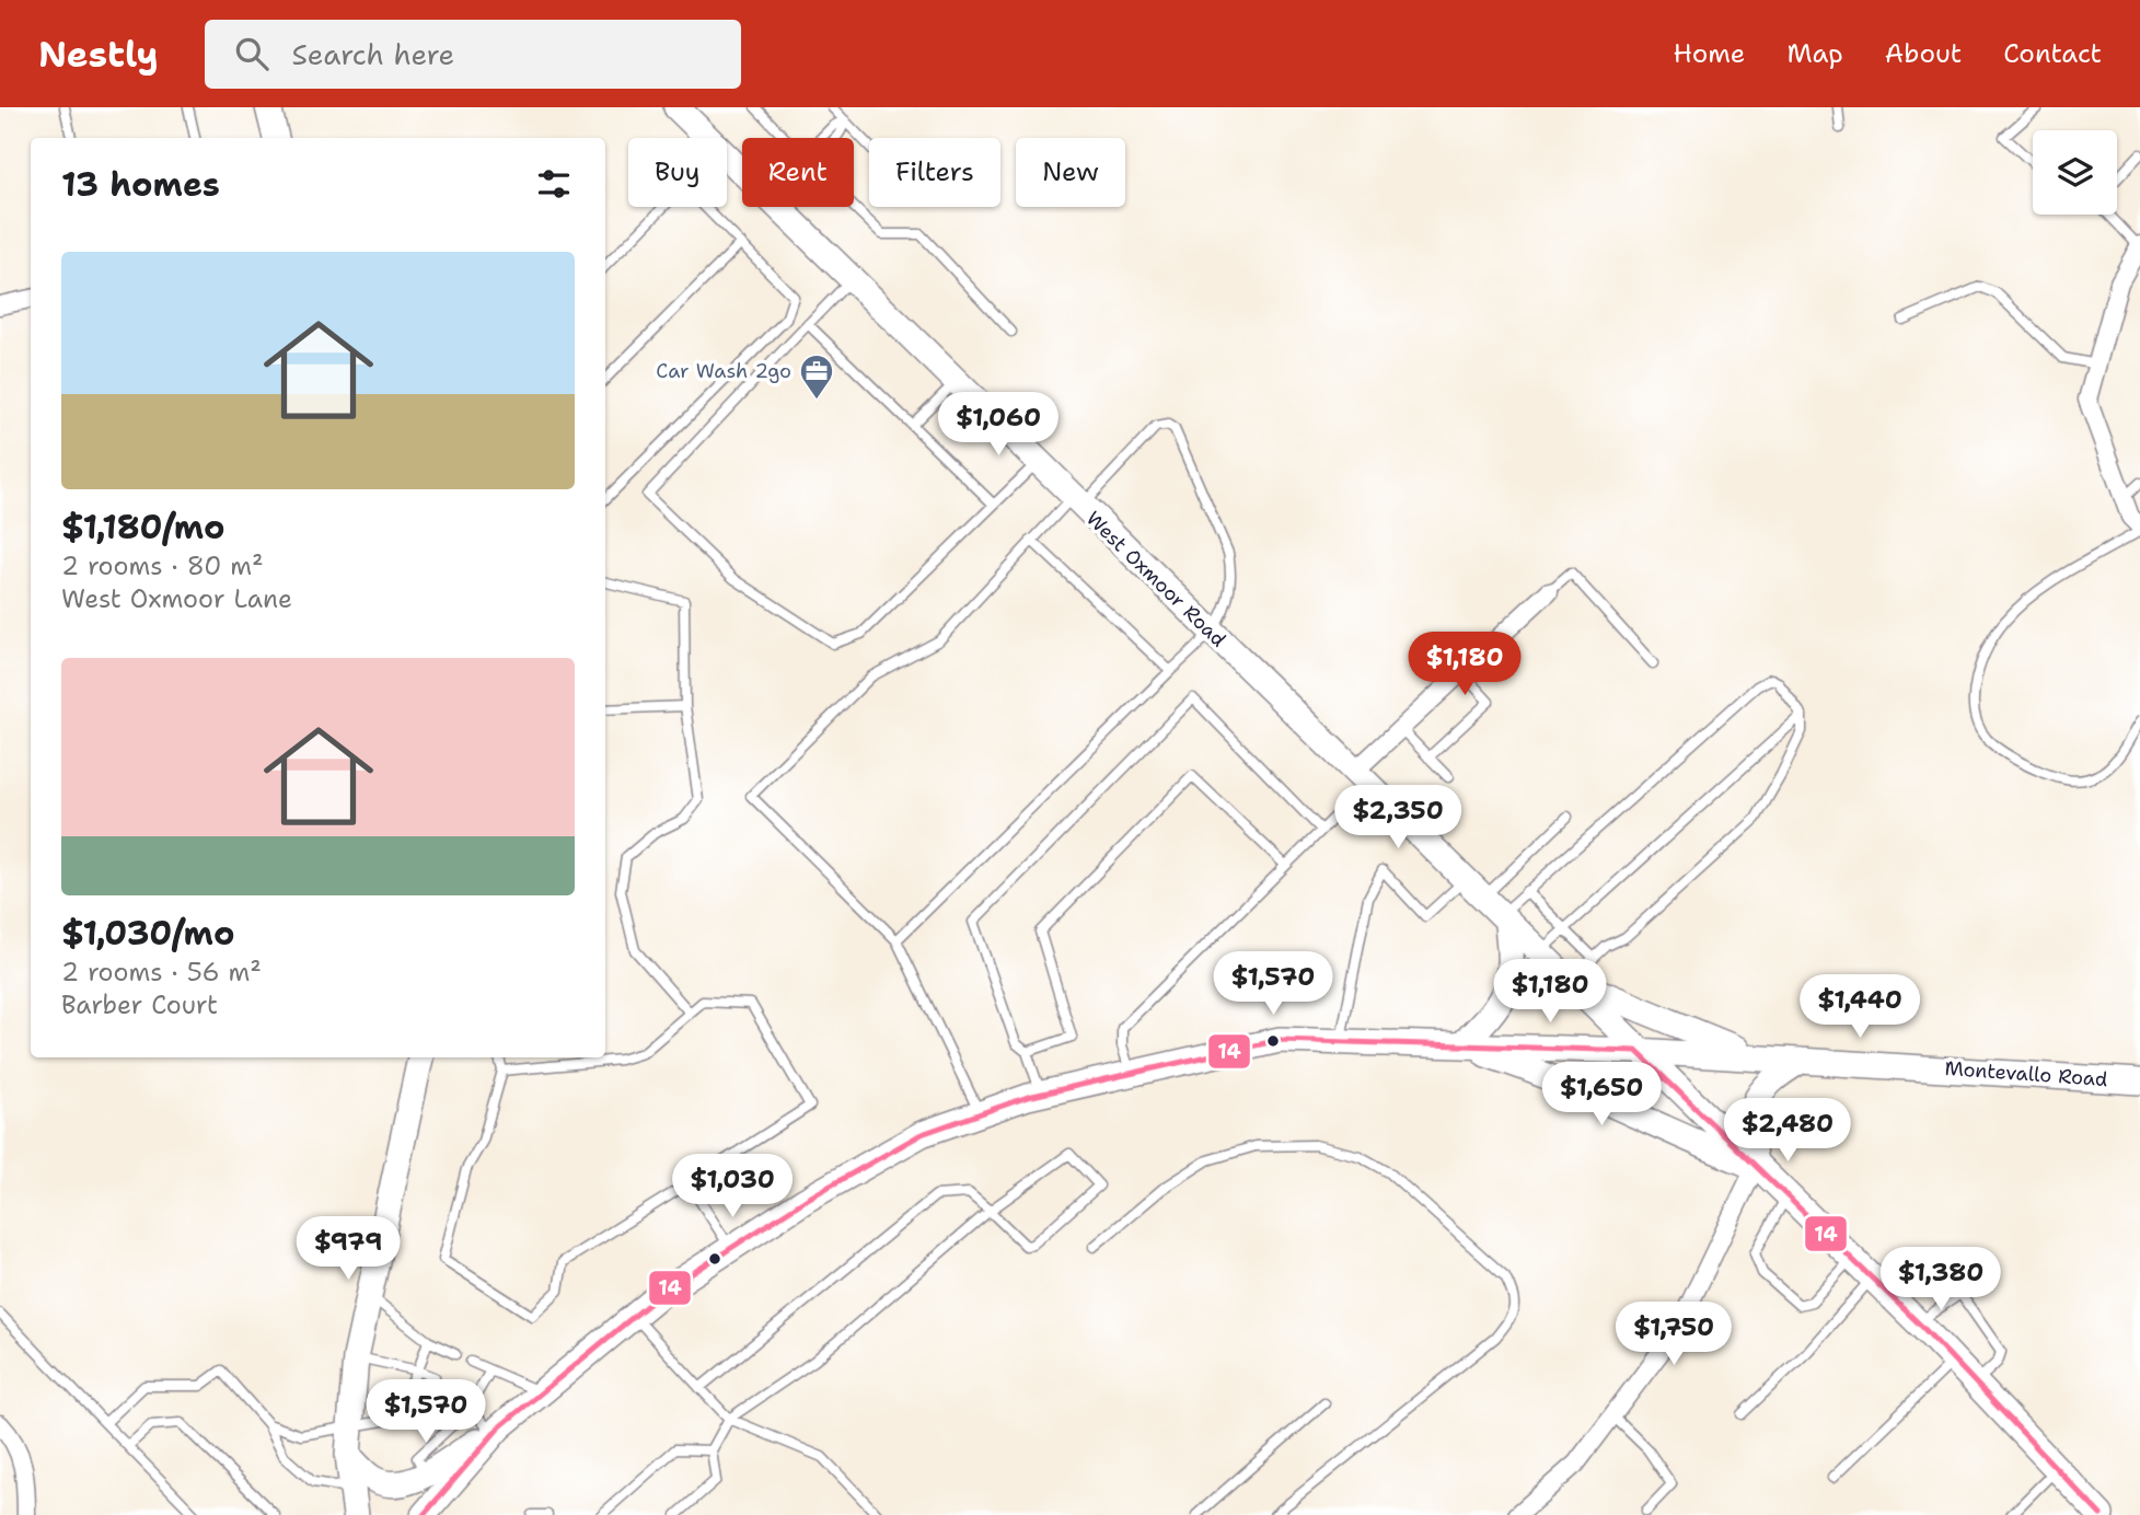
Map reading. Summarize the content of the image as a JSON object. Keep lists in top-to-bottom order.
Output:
{
  "streets": {
    "main road": ["West Oxmoor Road", "Montevallo Road"]
  },
  "crossings": [
    ["West Oxmoor Road", "Montevallo Road"]
  ],
  "places": {
    "office": ["Car Wash 2go"]
  },
  "lines": ["transit line 14"],
  "page": {
    "header": "Nestly",
    "search": "Search here",
    "nav": [
      "Home",
      "Map",
      "About",
      "Contact"
    ],
    "chip": [
      "Buy",
      "Rent",
      "Filters",
      "New"
    ],
    "heading": "13 homes",
    "list": [
      {
        "name": "$1,180/mo",
        "note": "2 rooms · 80 m² · West Oxmoor Lane"
      },
      {
        "name": "$1,030/mo",
        "note": "2 rooms · 56 m² · Barber Court"
      }
    ],
    "price": [
      "$1,060",
      "$1,180",
      "$2,350",
      "$1,570",
      "$1,180",
      "$1,440",
      "$1,650",
      "$2,480",
      "$1,030",
      "$979",
      "$1,380",
      "$1,750",
      "$1,570"
    ]
  }
}
